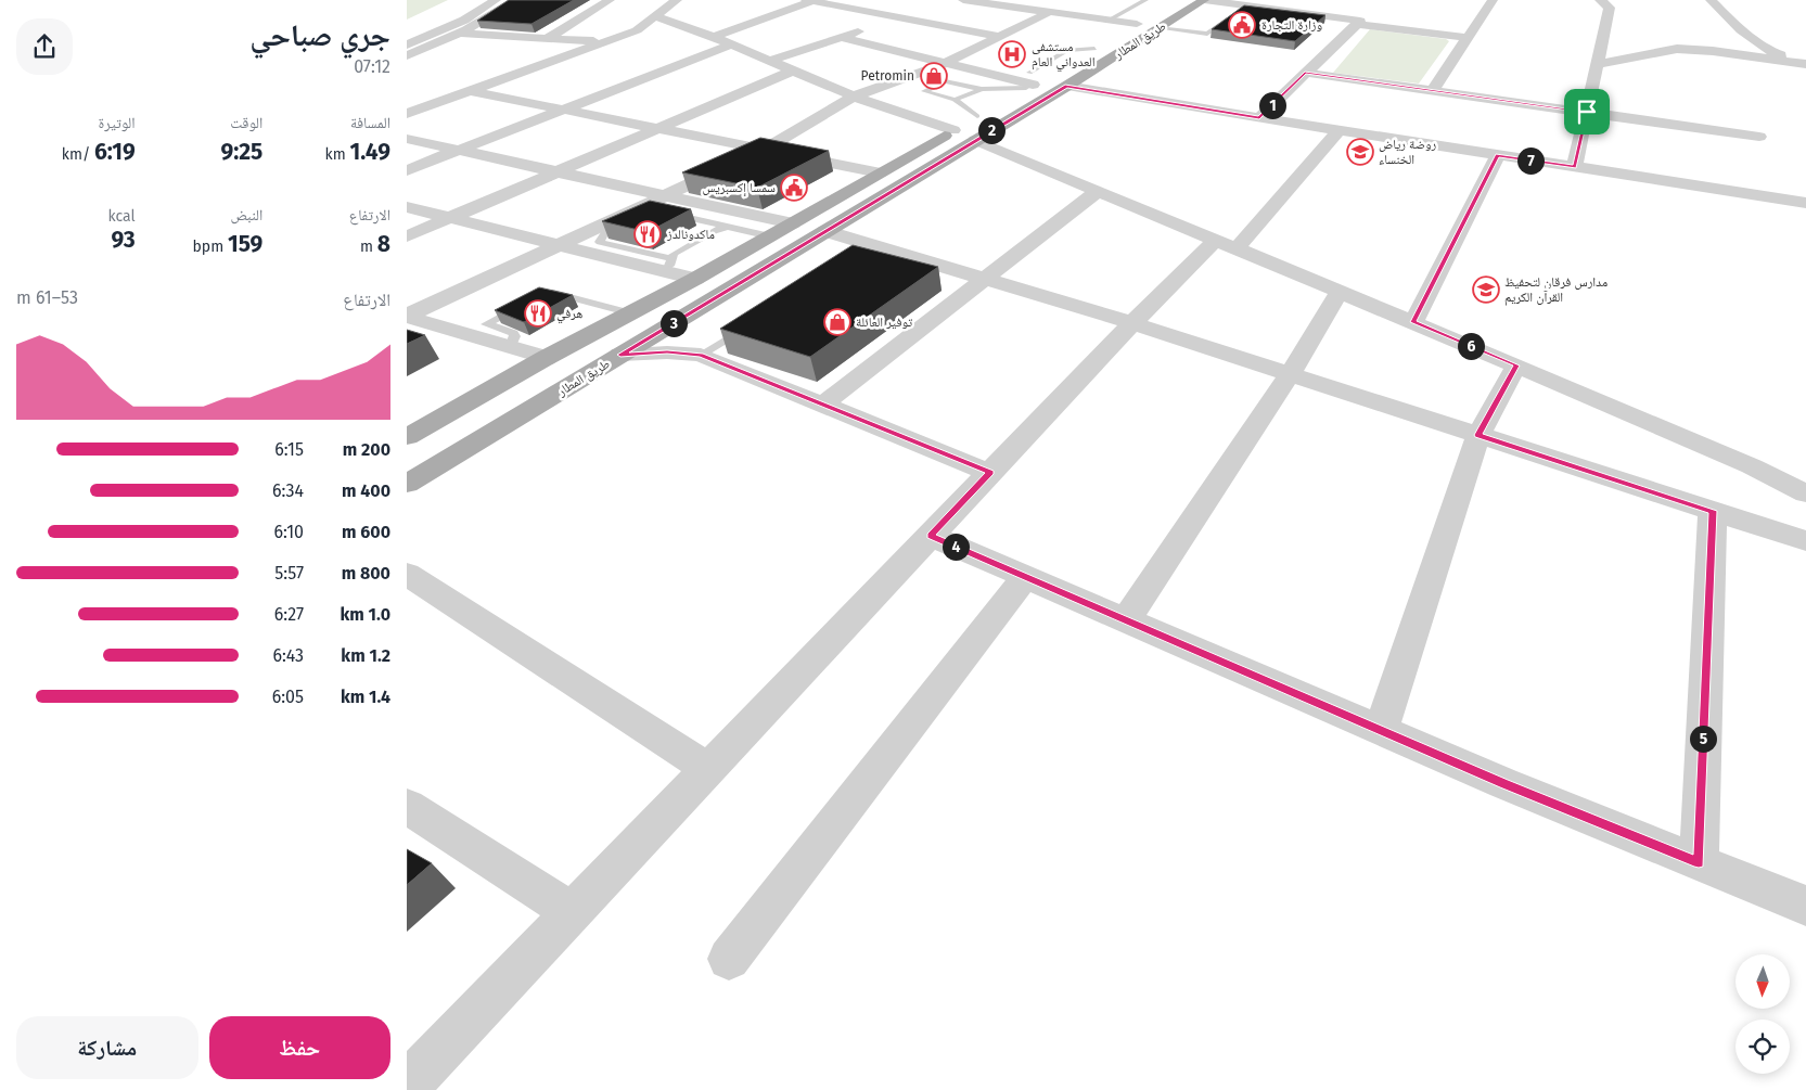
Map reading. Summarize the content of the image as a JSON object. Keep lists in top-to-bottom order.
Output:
{
  "streets": {
    "main road": ["طريق المطار"]
  },
  "places": {
    "public building": ["وزارة التجارة", "سمسا إكسبريس"],
    "hospital": ["مستشفى العدواني العام"],
    "shop": ["Petromin", "توفير العائلة"],
    "school or university": ["روضة رياض الخنساء", "مدارس فرقان لتحفيظ القرآن الكريم"],
    "restaurant": ["ماكدونالدز", "هرفي"]
  },
  "north": "bottom",
  "page": {
    "heading": ["جري صباحي", "07:12"],
    "pins": [
      "1",
      "2",
      "7",
      "3",
      "6",
      "4",
      "5"
    ],
    "stats": [
      ["المسافة", "1.49 km"],
      ["الوقت", "9:25"],
      ["الوتيرة", "6:19 /km"],
      ["الارتفاع", "8 m"],
      ["النبض", "159 bpm"],
      ["kcal", "93"]
    ],
    "chart": ["الارتفاع", "53–61 m"],
    "list": [
      {
        "name": "200 m",
        "note": "6:15"
      },
      {
        "name": "400 m",
        "note": "6:34"
      },
      {
        "name": "600 m",
        "note": "6:10"
      },
      {
        "name": "800 m",
        "note": "5:57"
      },
      {
        "name": "1.0 km",
        "note": "6:27"
      },
      {
        "name": "1.2 km",
        "note": "6:43"
      },
      {
        "name": "1.4 km",
        "note": "6:05"
      }
    ],
    "buttons": ["حفظ", "مشاركة"]
  }
}
